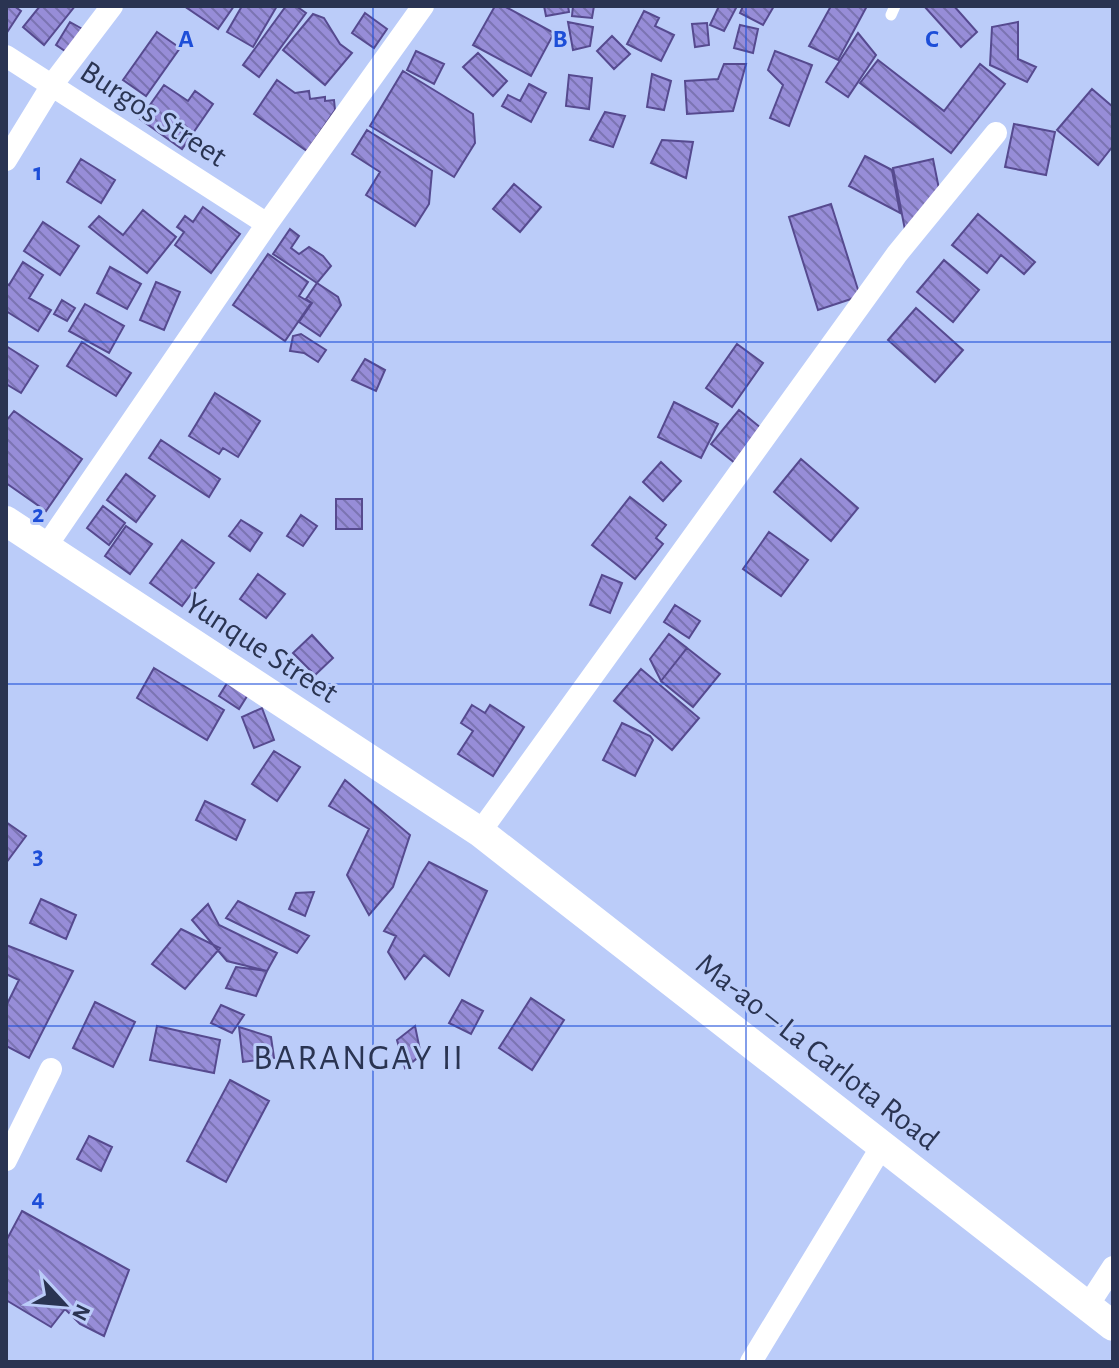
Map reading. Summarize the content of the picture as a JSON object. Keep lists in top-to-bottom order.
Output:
{
  "streets": {
    "main road": ["Yunque Street", "Ma-ao – La Carlota Road"],
    "street": ["Burgos Street"]
  },
  "crossings": [
    ["Yunque Street", "Ma-ao – La Carlota Road"]
  ],
  "districts": ["BARANGAY II"],
  "north": "bottom right",
  "grid": {
    "columns": ["A", "B", "C"],
    "rows": [
      "1",
      "2",
      "3",
      "4"
    ]
  }
}
